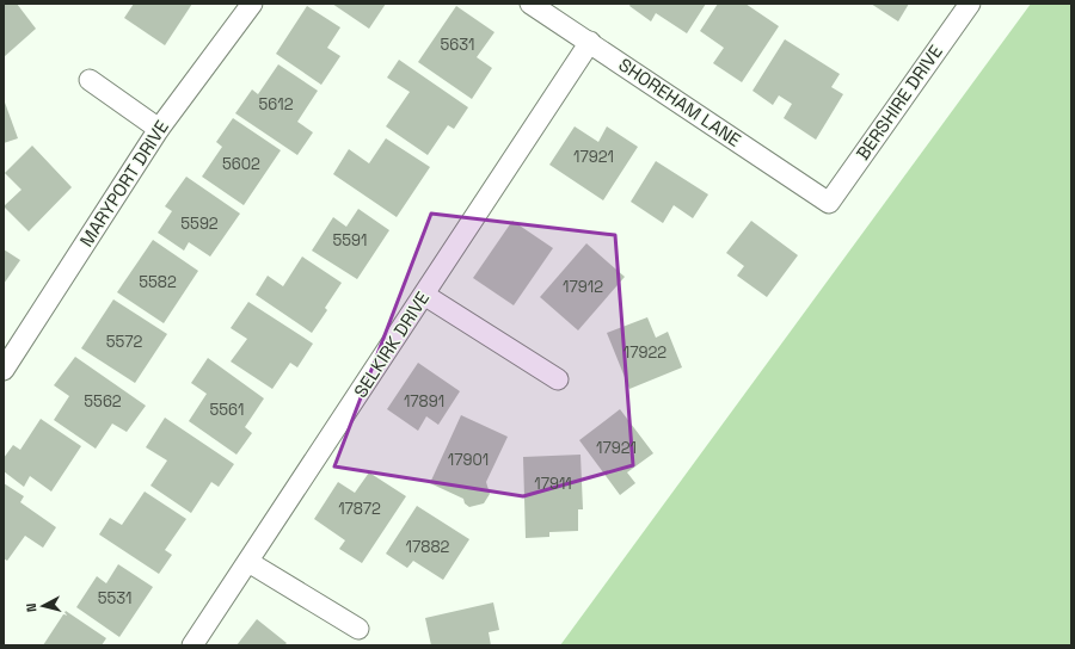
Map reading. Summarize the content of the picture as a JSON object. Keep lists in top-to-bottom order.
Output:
{
  "streets": {
    "street": [
      "SHOREHAM LANE",
      "BERSHIRE DRIVE",
      "MARYPORT DRIVE",
      "SELKIRK DRIVE"
    ]
  },
  "crossings": [
    ["SHOREHAM LANE", "BERSHIRE DRIVE"],
    ["SHOREHAM LANE", "SELKIRK DRIVE"]
  ],
  "house_numbers": [
    "5631",
    "5612",
    "17921",
    "5602",
    "5592",
    "5591",
    "5582",
    "17912",
    "5572",
    "17922",
    "5562",
    "17891",
    "5561",
    "17921",
    "17901",
    "17911",
    "17872",
    "17882",
    "5531"
  ],
  "north": "left"
}
